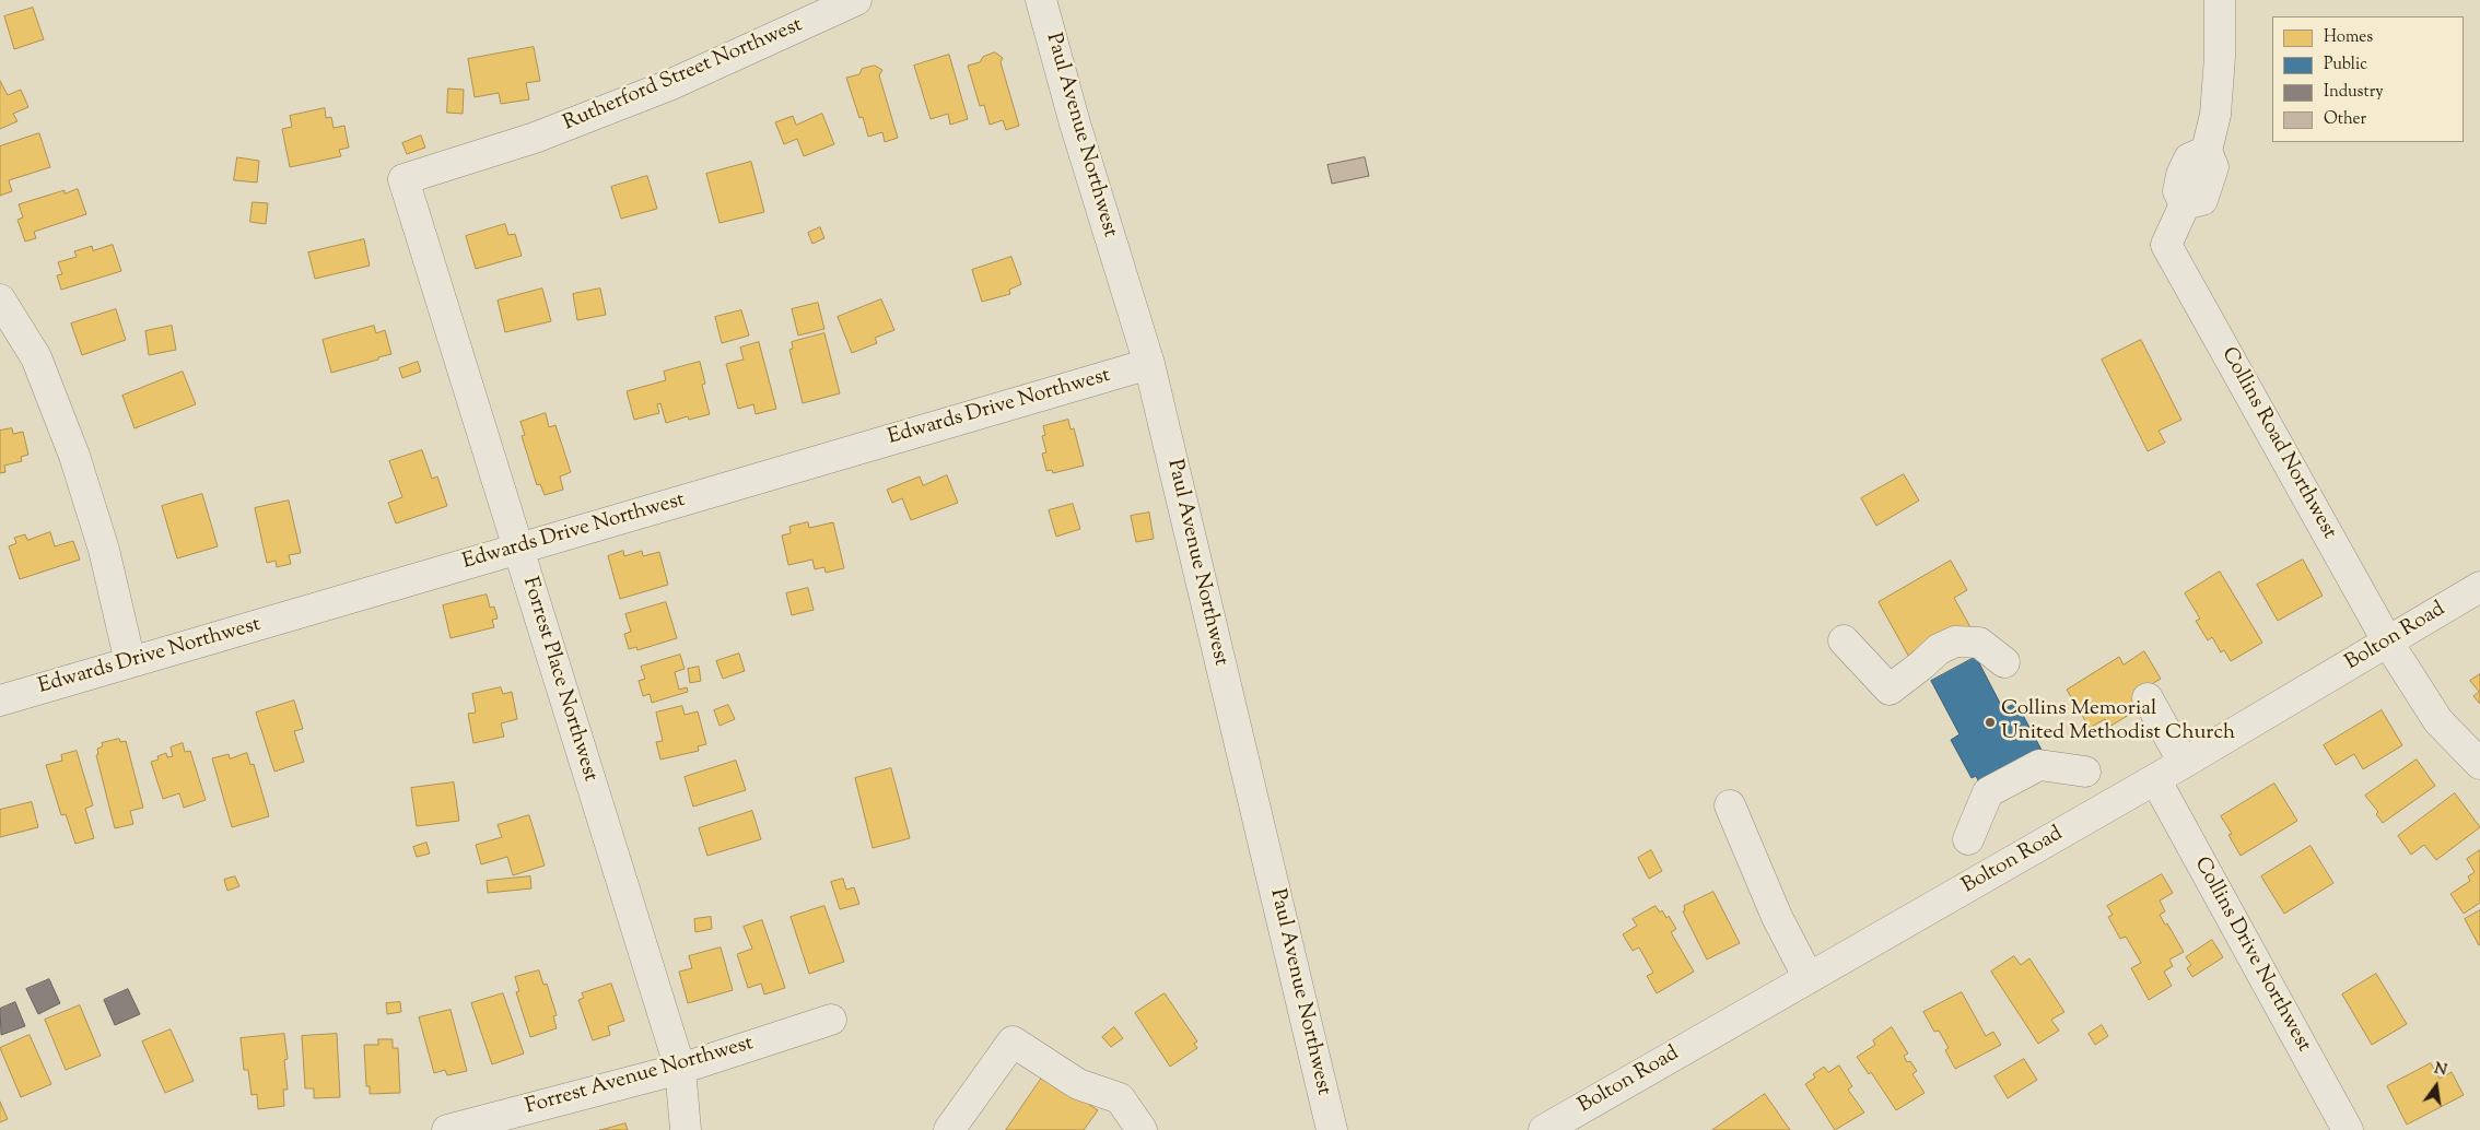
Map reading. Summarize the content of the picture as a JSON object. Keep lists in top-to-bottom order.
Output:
{
  "streets": {
    "street": [
      "Rutherford Street Northwest",
      "Paul Avenue Northwest",
      "Edwards Drive Northwest",
      "Collins Road Northwest",
      "Bolton Road",
      "Forrest Place Northwest",
      "Collins Drive Northwest",
      "Forrest Avenue Northwest"
    ]
  },
  "crossings": [
    ["Rutherford Street Northwest", "Forrest Place Northwest"],
    ["Paul Avenue Northwest", "Edwards Drive Northwest"],
    ["Edwards Drive Northwest", "Forrest Place Northwest"],
    ["Collins Road Northwest", "Bolton Road"],
    ["Bolton Road", "Collins Drive Northwest"],
    ["Forrest Place Northwest", "Forrest Avenue Northwest"]
  ],
  "places": ["Collins Memorial United Methodist Church"],
  "legend": [
    "Homes",
    "Public",
    "Industry",
    "Other"
  ],
  "north": "top"
}
